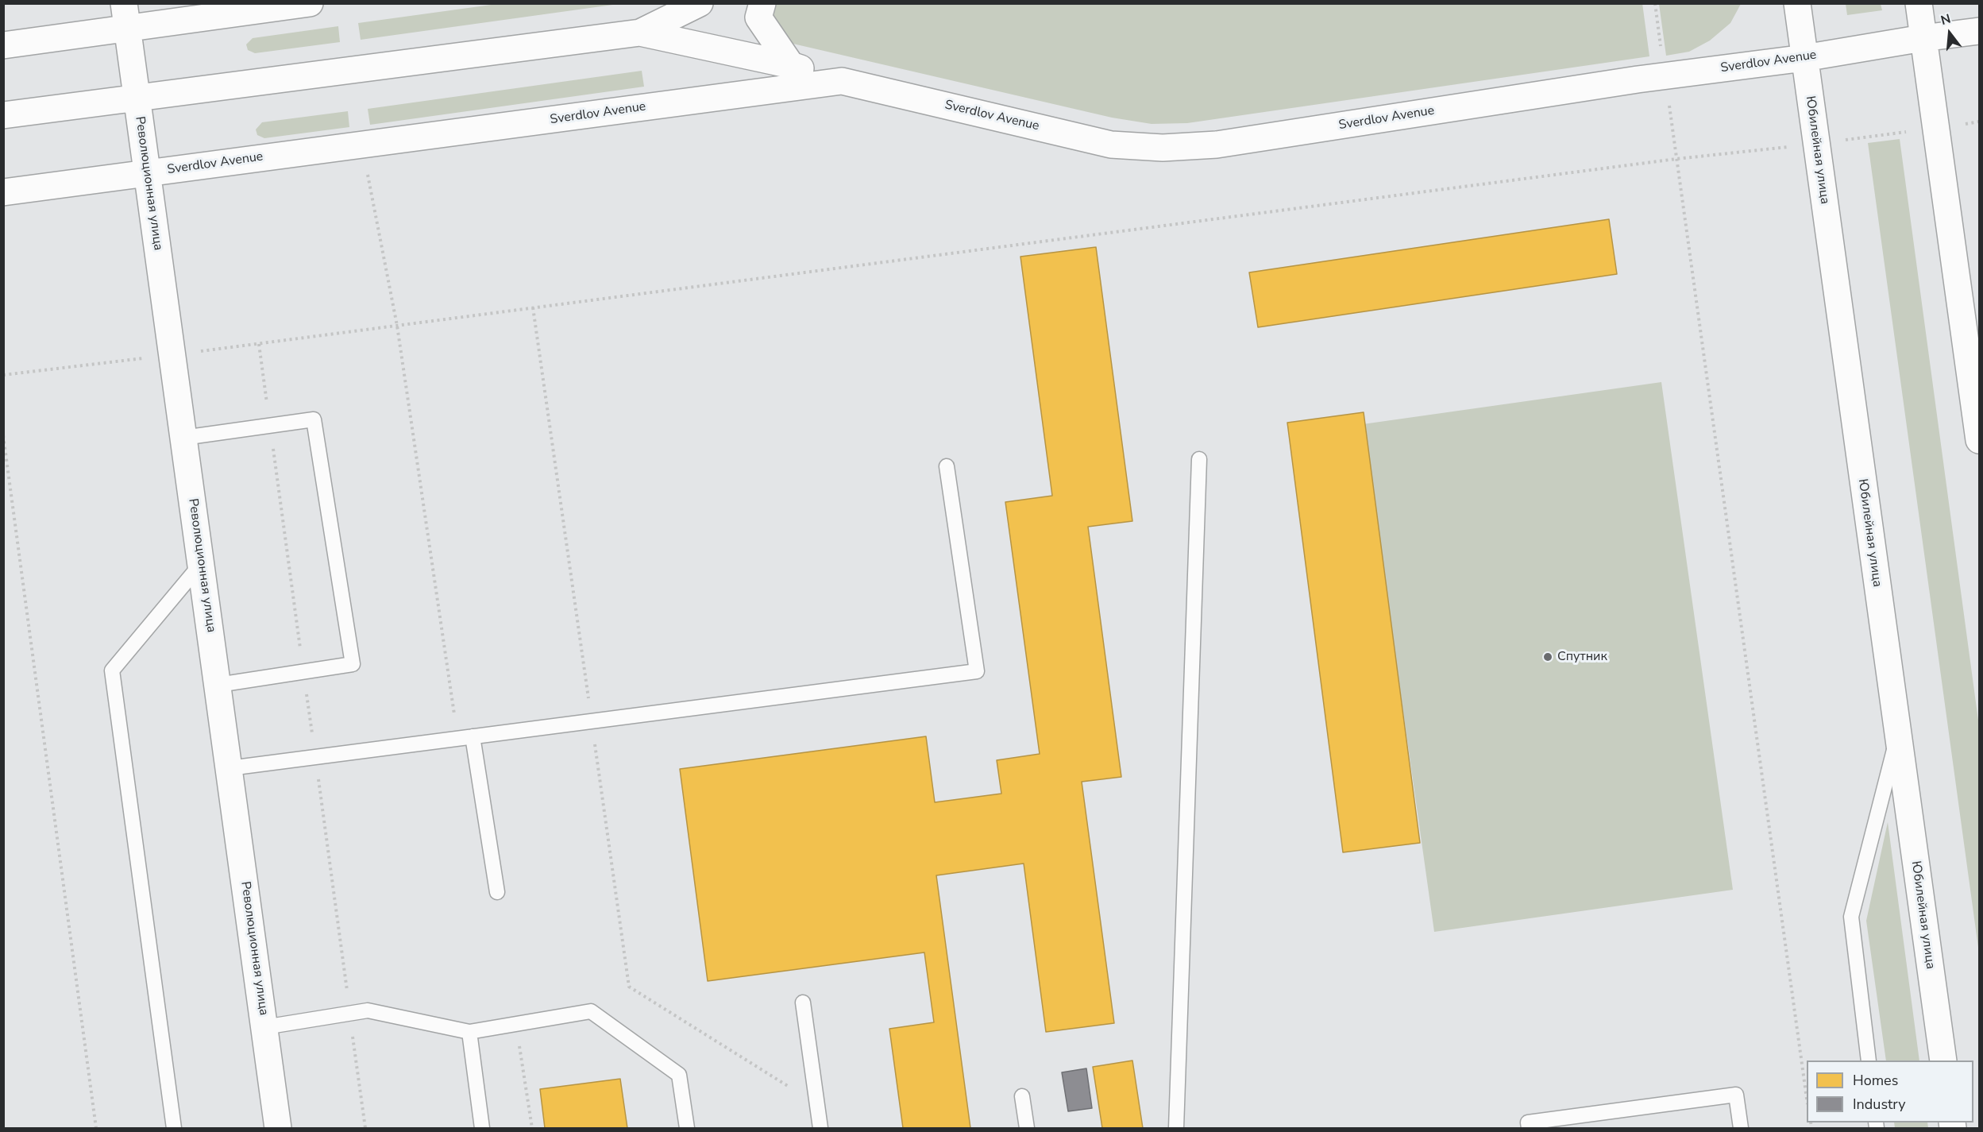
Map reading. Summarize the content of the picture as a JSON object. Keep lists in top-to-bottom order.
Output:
{
  "streets": {
    "main road": ["Sverdlov Avenue", "Юбилейная улица", "Революционная улица"]
  },
  "crossings": [
    ["Sverdlov Avenue", "Юбилейная улица"],
    ["Sverdlov Avenue", "Революционная улица"]
  ],
  "places": ["Спутник"],
  "legend": ["Homes", "Industry"],
  "north": "top"
}
